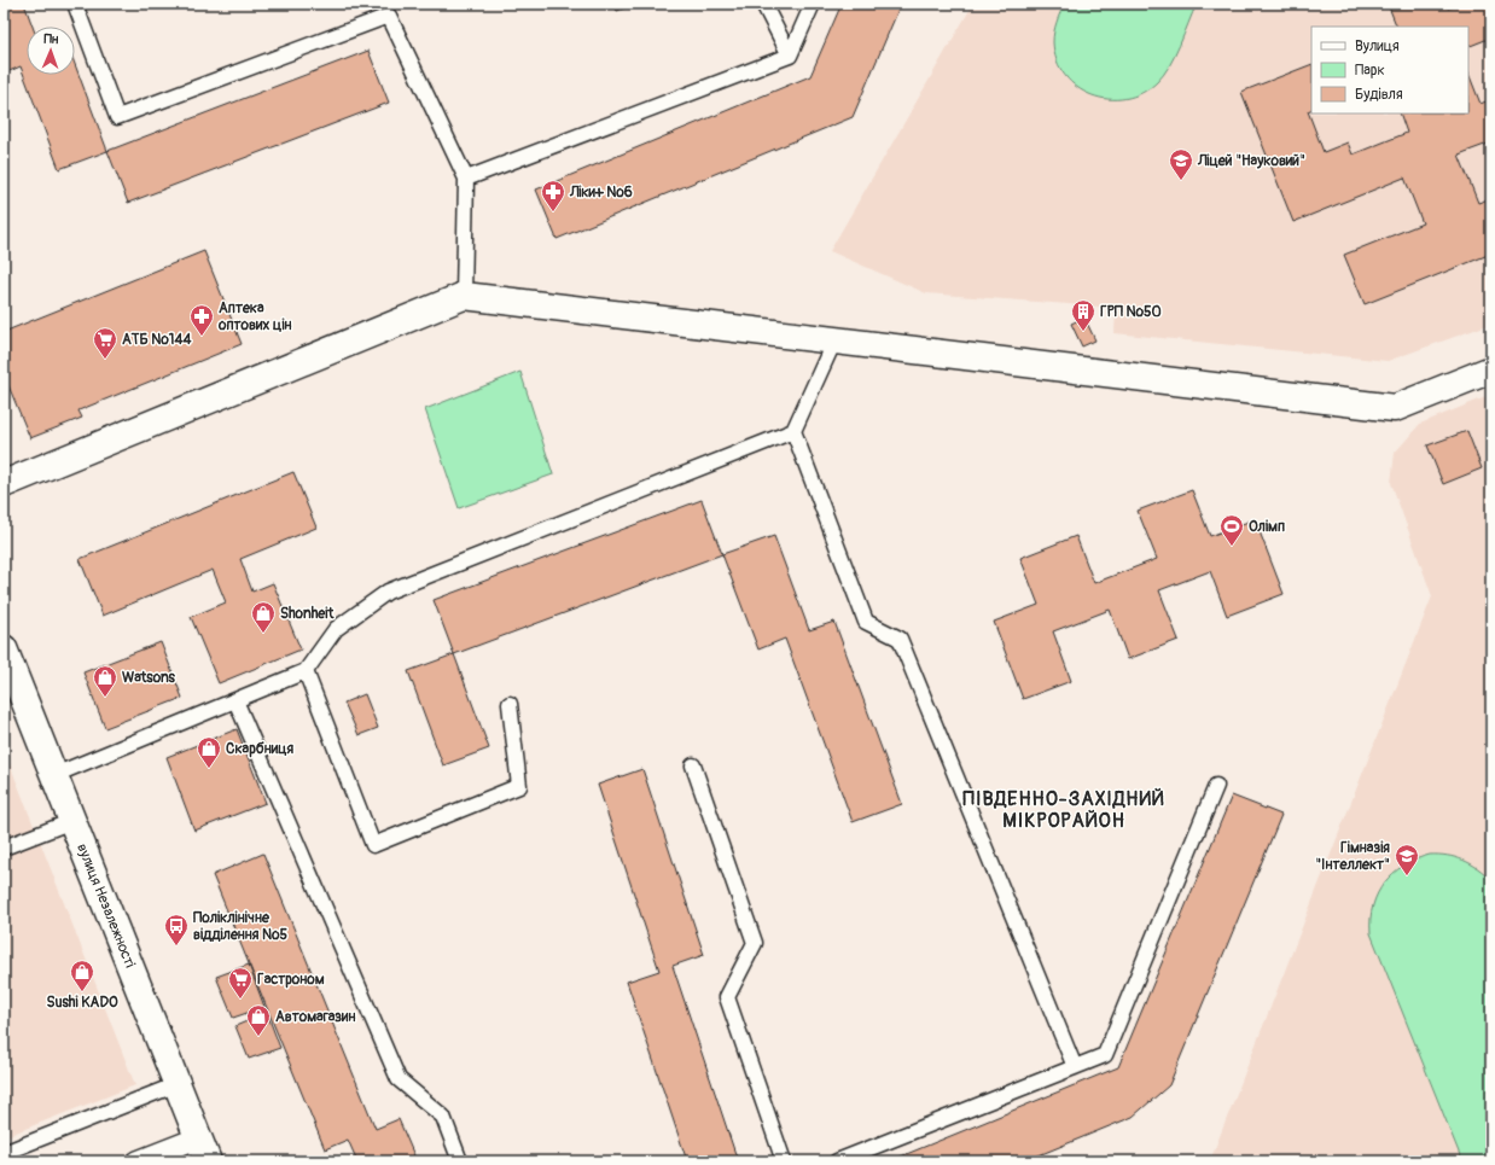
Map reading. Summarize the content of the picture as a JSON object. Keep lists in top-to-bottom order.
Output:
{
  "streets": {
    "street": ["вулиця Незалежності"]
  },
  "districts": ["ПІВДЕННО-ЗАХІДНИЙ МІКРОРАЙОН"],
  "places": {
    "school or university": ["Ліцей \"Науковий\"", "Гімназія \"Інтеллект\""],
    "pharmacy": ["Ліки+ №6", "Аптека оптових цін"],
    "building": ["ГРП №50"],
    "supermarket": ["АТБ №144", "Гастроном"],
    "sports": ["Олімп"],
    "shop": [
      "Shonheit",
      "Watsons",
      "Скарбниця",
      "Sushi KADO",
      "Автомагазин"
    ],
    "bus stop": ["Поліклінічне відділення №5"]
  },
  "legend": ["Вулиця", "Парк", "Будівля"],
  "north": "top"
}
